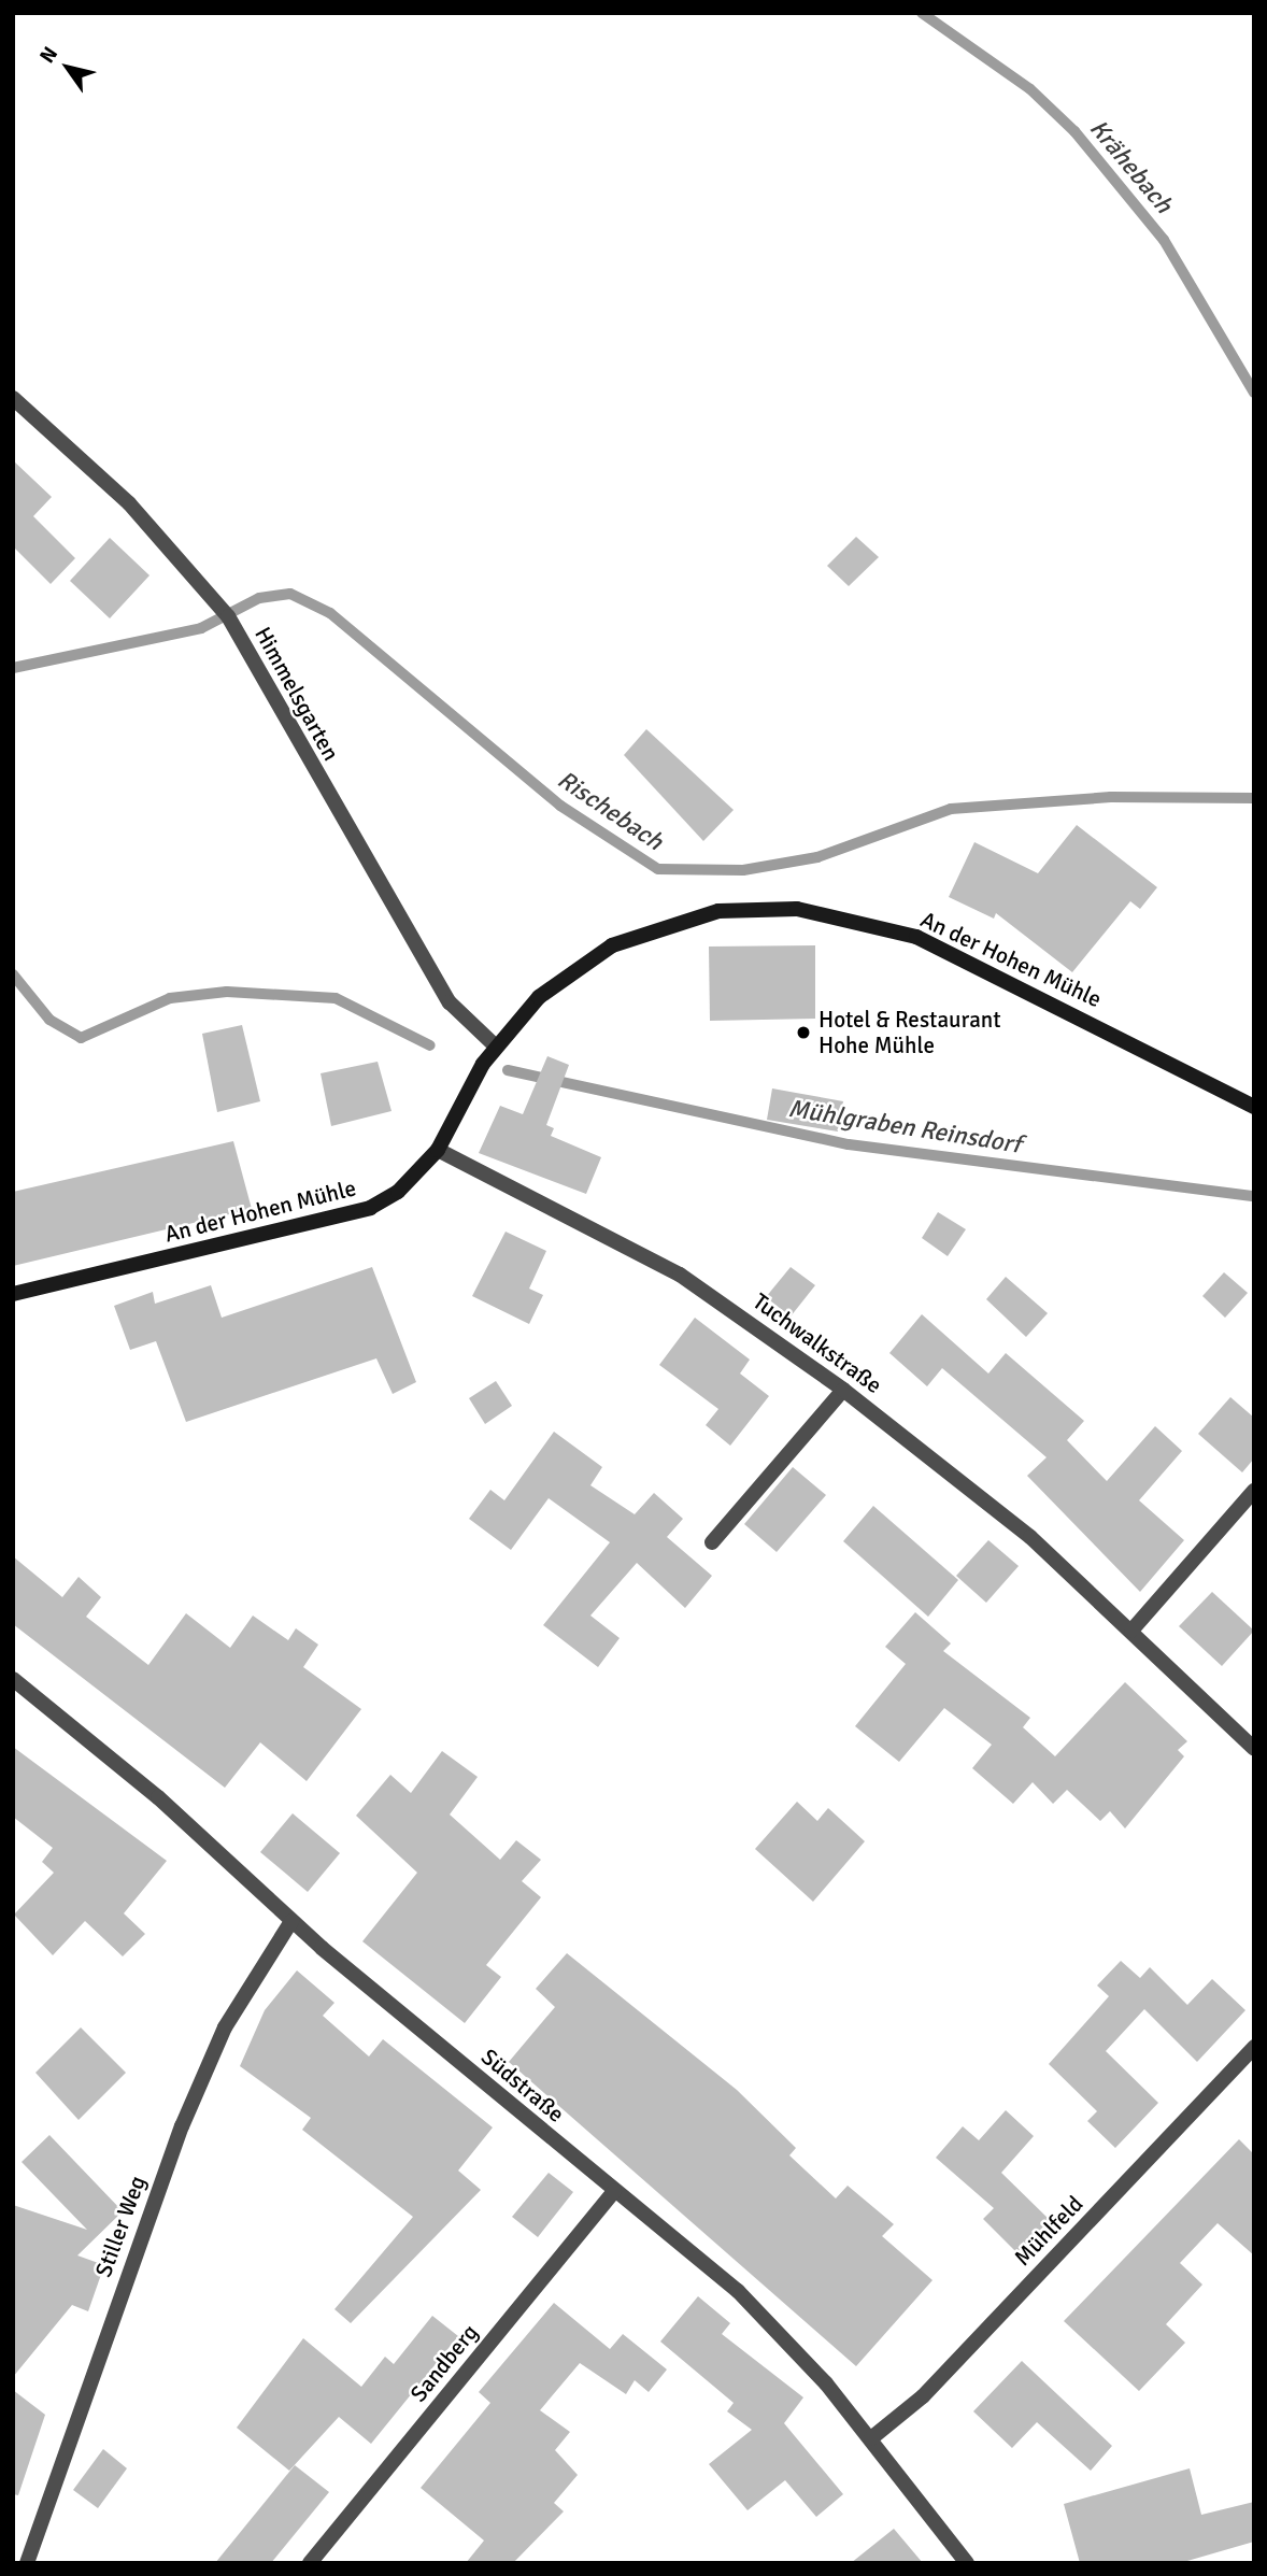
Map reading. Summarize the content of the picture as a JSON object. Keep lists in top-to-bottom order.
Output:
{
  "streets": {
    "street": [
      "Himmelsgarten",
      "An der Hohen Mühle",
      "Tuchwalkstraße",
      "Südstraße",
      "Stiller Weg",
      "Mühlfeld",
      "Sandberg"
    ]
  },
  "crossings": [
    ["Himmelsgarten", "An der Hohen Mühle"],
    ["An der Hohen Mühle", "Tuchwalkstraße"],
    ["Südstraße", "Stiller Weg"],
    ["Südstraße", "Mühlfeld"],
    ["Südstraße", "Sandberg"]
  ],
  "water": ["Krähebach", "Rischebach", "Mühlgraben Reinsdorf"],
  "places": ["Hotel & Restaurant Hohe Mühle"],
  "north": "top left"
}
